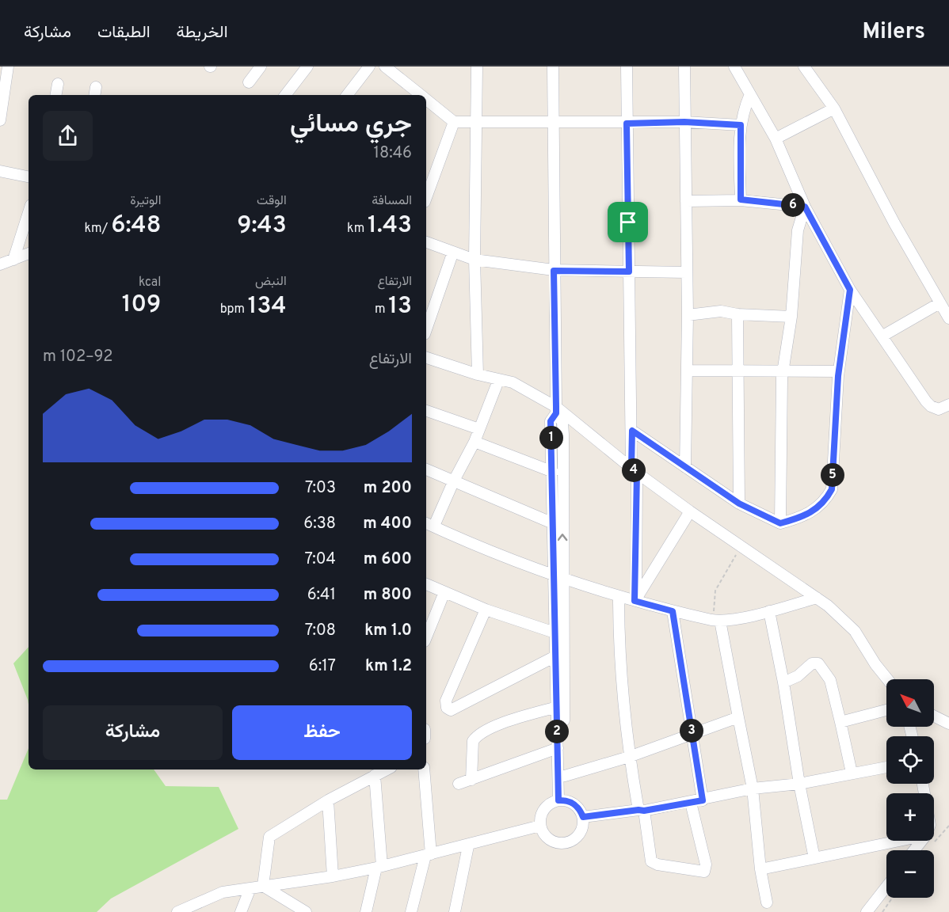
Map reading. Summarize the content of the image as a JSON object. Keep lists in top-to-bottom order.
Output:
{
  "north": "top left",
  "page": {
    "header": "Milers",
    "nav": ["الخريطة", "الطبقات", "مشاركة"],
    "heading": ["جري مسائي", "18:46"],
    "stats": [
      ["المسافة", "1.43 km"],
      ["الوقت", "9:43"],
      ["الوتيرة", "6:48 /km"],
      ["الارتفاع", "13 m"],
      ["النبض", "134 bpm"],
      ["kcal", "109"]
    ],
    "pins": [
      "6",
      "1",
      "4",
      "5",
      "3",
      "2"
    ],
    "chart": ["الارتفاع", "92–102 m"],
    "list": [
      {
        "name": "200 m",
        "note": "7:03"
      },
      {
        "name": "400 m",
        "note": "6:38"
      },
      {
        "name": "600 m",
        "note": "7:04"
      },
      {
        "name": "800 m",
        "note": "6:41"
      },
      {
        "name": "1.0 km",
        "note": "7:08"
      },
      {
        "name": "1.2 km",
        "note": "6:17"
      }
    ],
    "map_buttons": ["+", "−"],
    "buttons": ["حفظ", "مشاركة"]
  }
}
